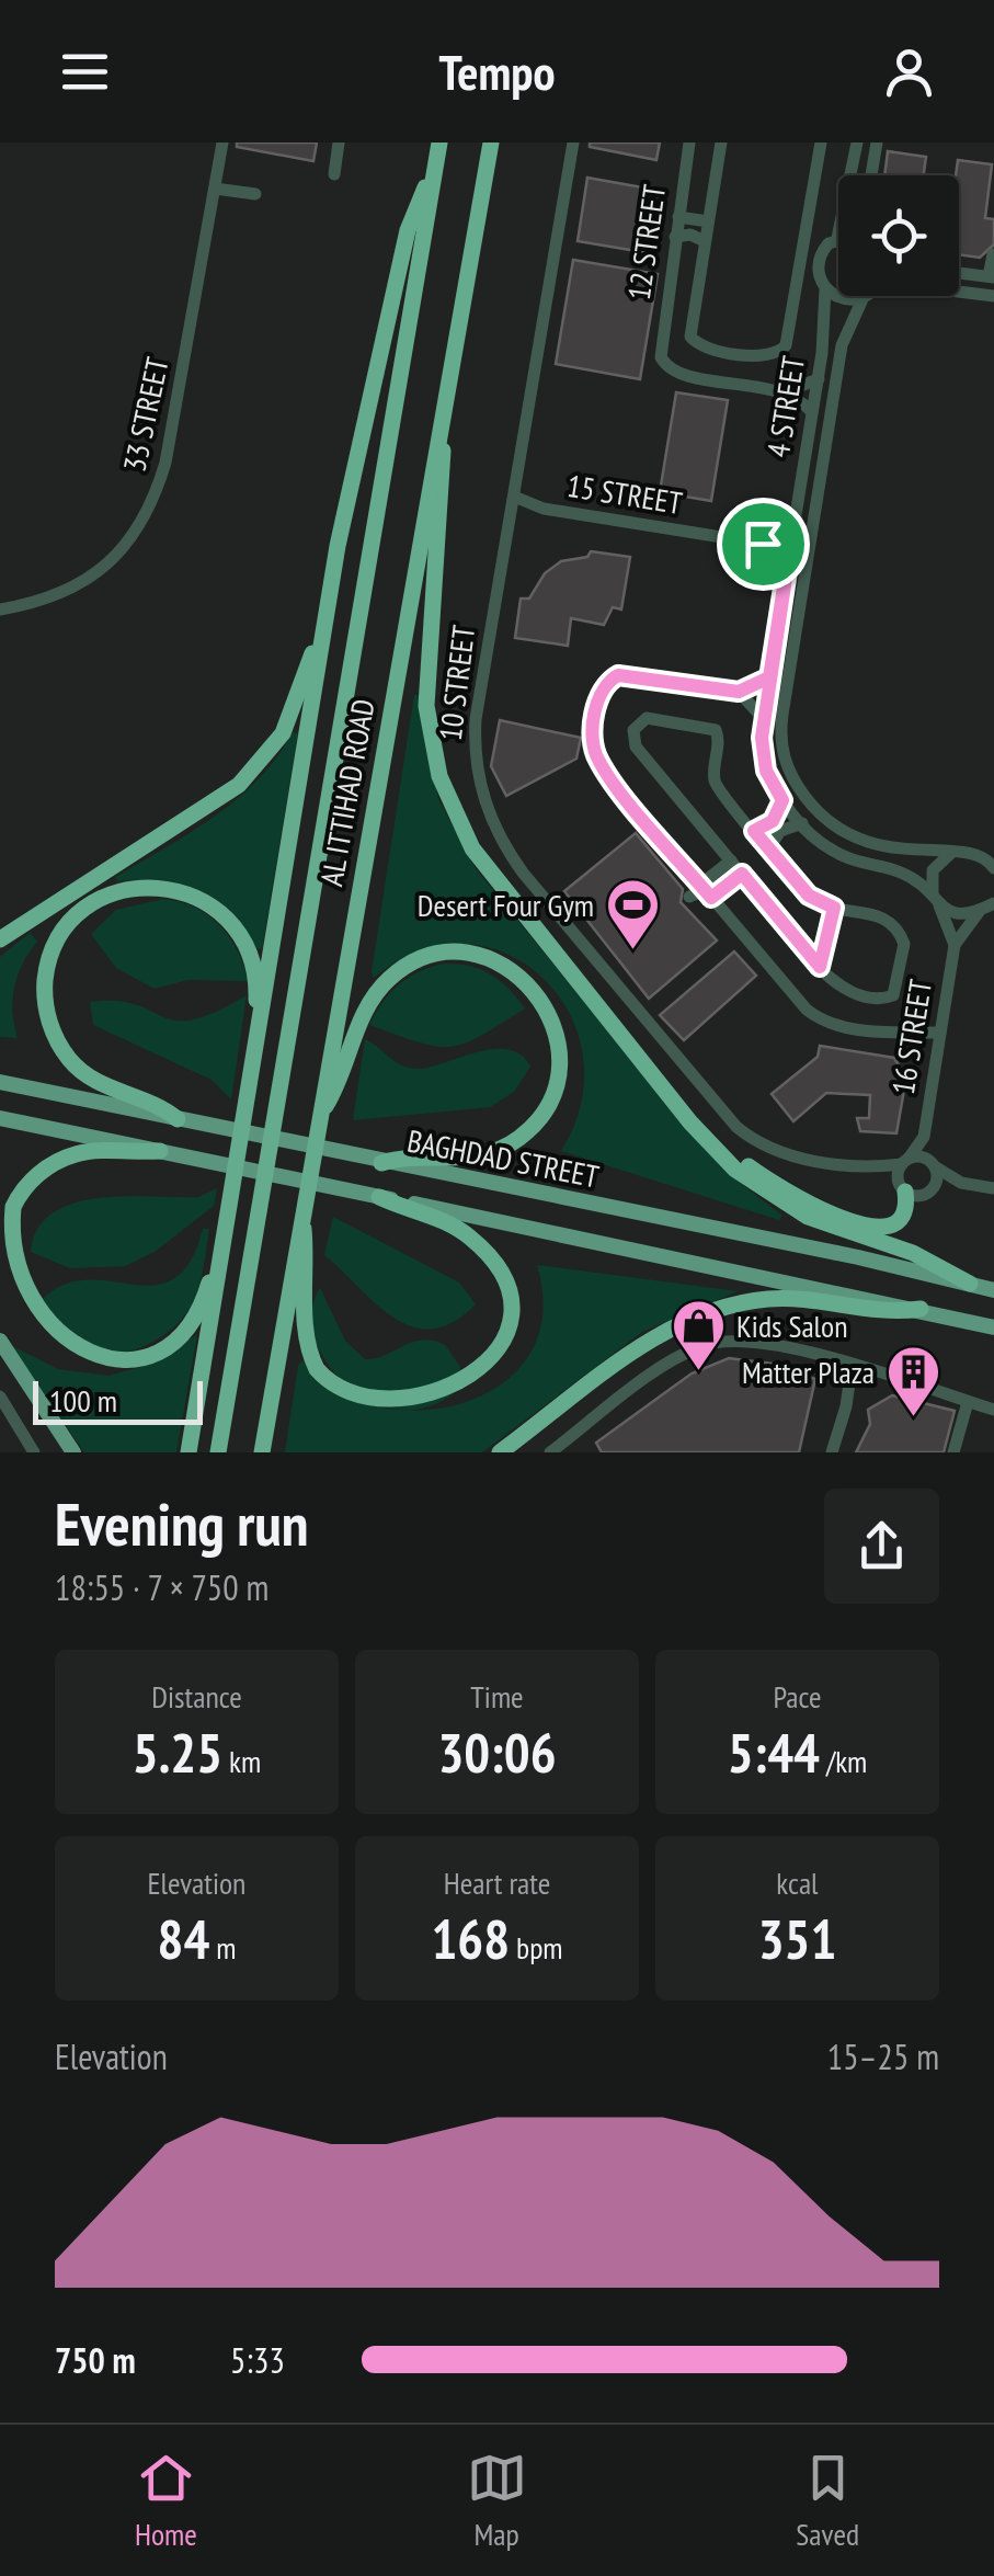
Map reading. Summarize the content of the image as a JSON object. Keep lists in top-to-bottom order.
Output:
{
  "streets": {
    "highway": ["AL ITTIHAD ROAD"],
    "main road": ["BAGHDAD STREET"],
    "street": [
      "12 STREET",
      "4 STREET",
      "33 STREET",
      "15 STREET",
      "10 STREET",
      "16 STREET"
    ]
  },
  "places": {
    "sports": ["Desert Four Gym"],
    "shop": ["Kids Salon"],
    "building": ["Matter Plaza"]
  },
  "scale_bar": "100 m",
  "page": {
    "header": "Tempo",
    "scale": "100 m",
    "heading": ["Evening run", "18:55 · 7 × 750 m"],
    "stats": [
      ["Distance", "5.25 km"],
      ["Time", "30:06"],
      ["Pace", "5:44 /km"],
      ["Elevation", "84 m"],
      ["Heart rate", "168 bpm"],
      ["kcal", "351"]
    ],
    "chart": ["Elevation", "15–25 m"],
    "list": [
      {
        "name": "750 m",
        "note": "5:33"
      }
    ],
    "tabs": ["Home", "Map", "Saved"]
  }
}
